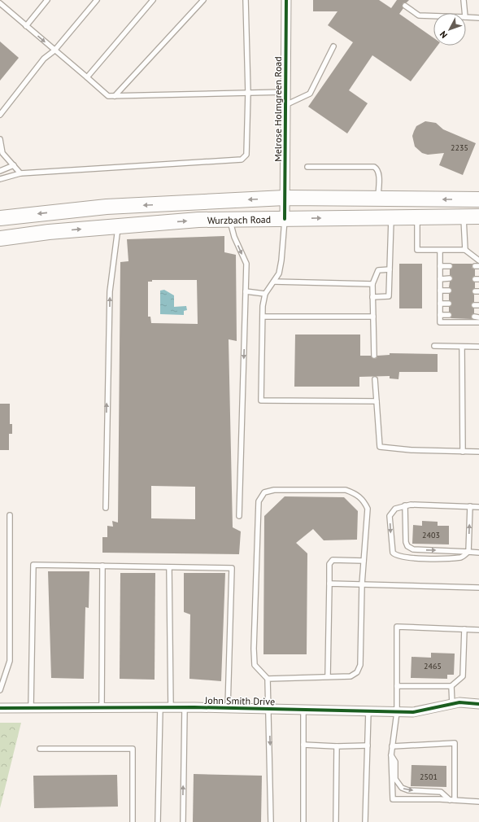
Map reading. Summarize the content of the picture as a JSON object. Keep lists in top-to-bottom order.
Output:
{
  "streets": {
    "main road": ["Wurzbach Road"],
    "street": ["Melrose Holmgreen Road", "John Smith Drive"]
  },
  "crossings": [
    ["Melrose Holmgreen Road", "Wurzbach Road"]
  ],
  "house_numbers": [
    "2235",
    "2403",
    "2465",
    "2501"
  ],
  "north": "bottom left"
}
